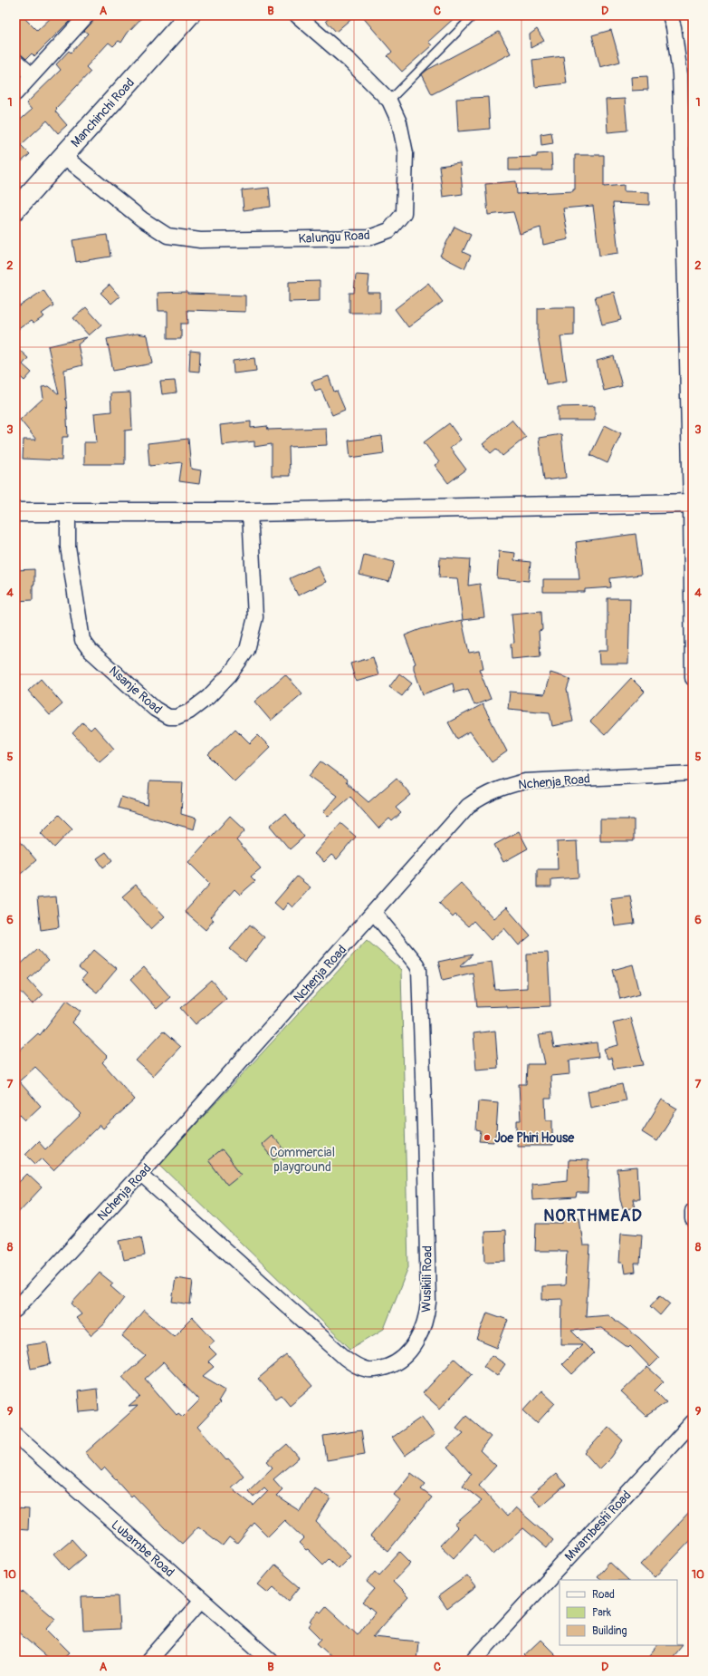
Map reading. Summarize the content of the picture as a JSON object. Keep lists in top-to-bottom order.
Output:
{
  "streets": {
    "main road": ["Manchinchi Road"],
    "street": [
      "Kalungu Road",
      "Nsanje Road",
      "Nchenja Road",
      "Wusikili Road",
      "Mwambeshi Road",
      "Lubambe Road"
    ]
  },
  "crossings": [
    ["Manchinchi Road", "Kalungu Road"],
    ["Nchenja Road", "Wusikili Road"]
  ],
  "districts": ["NORTHMEAD"],
  "parks": ["Commercial playground"],
  "places": ["Joe Phiri House"],
  "legend": ["Road", "Park", "Building"],
  "grid": {
    "columns": [
      "A",
      "B",
      "C",
      "D"
    ],
    "rows": [
      "1",
      "2",
      "3",
      "4",
      "5",
      "6",
      "7",
      "8",
      "9",
      "10"
    ]
  }
}
